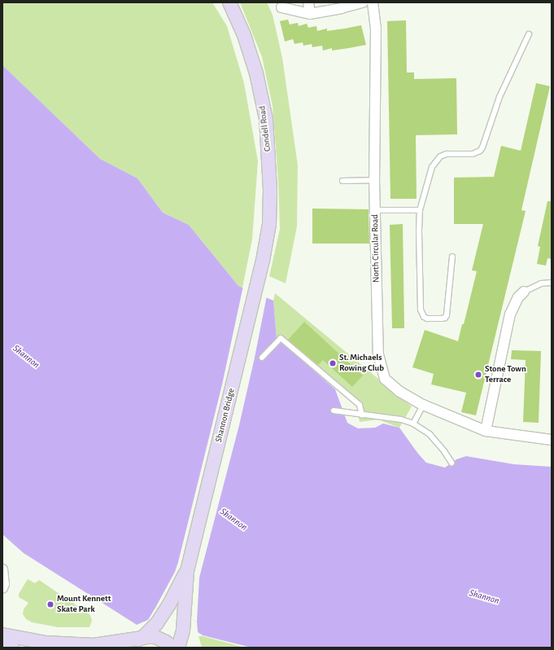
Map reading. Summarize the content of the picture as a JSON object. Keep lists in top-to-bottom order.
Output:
{
  "streets": {
    "main road": ["Condell Road", "Shannon Bridge"],
    "street": ["North Circular Road"]
  },
  "crossings": [
    ["Condell Road", "Shannon Bridge"]
  ],
  "water": ["Shannon"],
  "places": ["St. Michaels Rowing Club", "Stone Town Terrace", "Mount Kennett Skate Park"]
}
